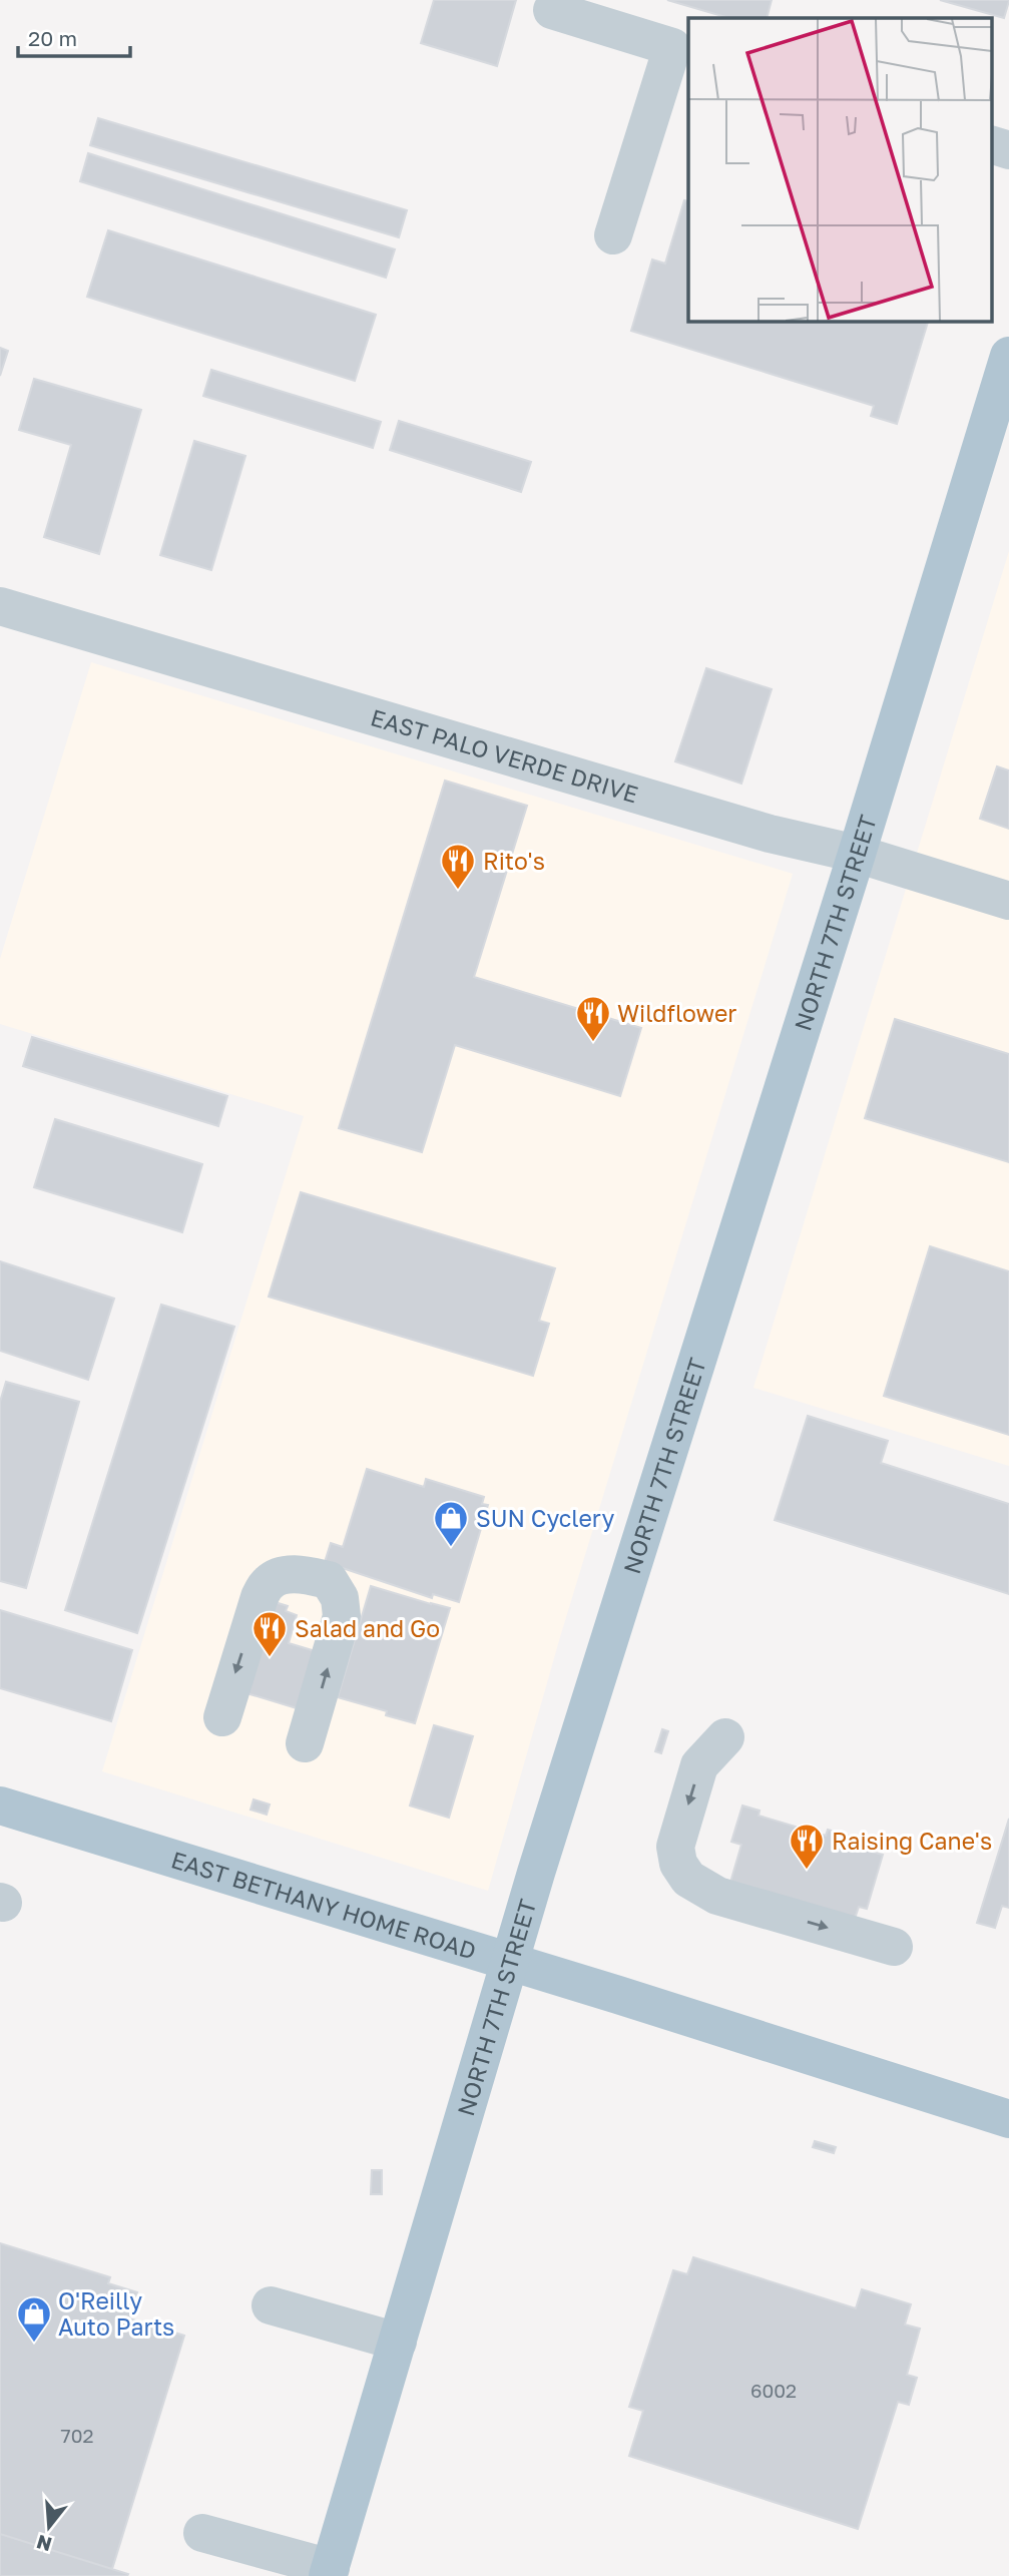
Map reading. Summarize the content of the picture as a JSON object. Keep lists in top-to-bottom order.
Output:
{
  "streets": {
    "main road": ["NORTH 7TH STREET", "EAST BETHANY HOME ROAD"],
    "street": ["EAST PALO VERDE DRIVE"]
  },
  "crossings": [
    ["EAST PALO VERDE DRIVE", "NORTH 7TH STREET"],
    ["NORTH 7TH STREET", "EAST BETHANY HOME ROAD"]
  ],
  "places": {
    "restaurant": [
      "Rito's",
      "Wildflower",
      "Salad and Go",
      "Raising Cane's"
    ],
    "shop": ["SUN Cyclery", "O'Reilly Auto Parts"]
  },
  "house_numbers": ["6002", "702"],
  "scale_bar": "20 m",
  "north": "bottom"
}
